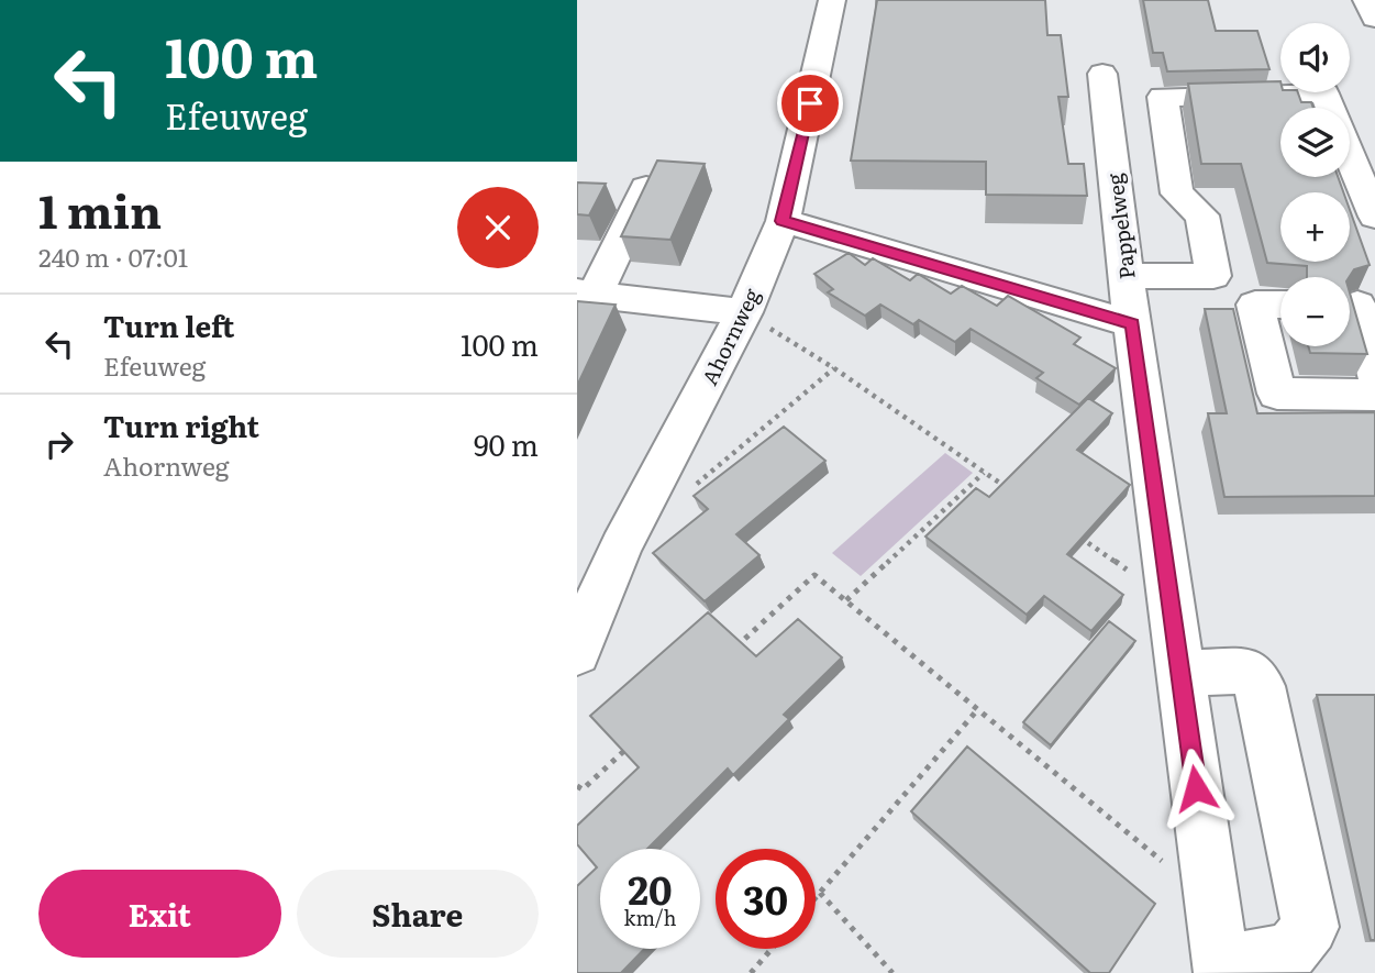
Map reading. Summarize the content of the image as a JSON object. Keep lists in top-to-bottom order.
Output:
{
  "streets": {
    "street": ["Pappelweg", "Ahornweg"]
  },
  "page": {
    "turn": ["100 m", "Efeuweg"],
    "map_buttons": ["+", "−"],
    "heading": ["1 min", "240 m · 07:01"],
    "list": [
      {
        "name": "Turn left",
        "note": "Efeuweg",
        "value": "100 m"
      },
      {
        "name": "Turn right",
        "note": "Ahornweg",
        "value": "90 m"
      }
    ],
    "speed": "20 km/h",
    "limit": "30",
    "buttons": ["Exit", "Share"]
  }
}
